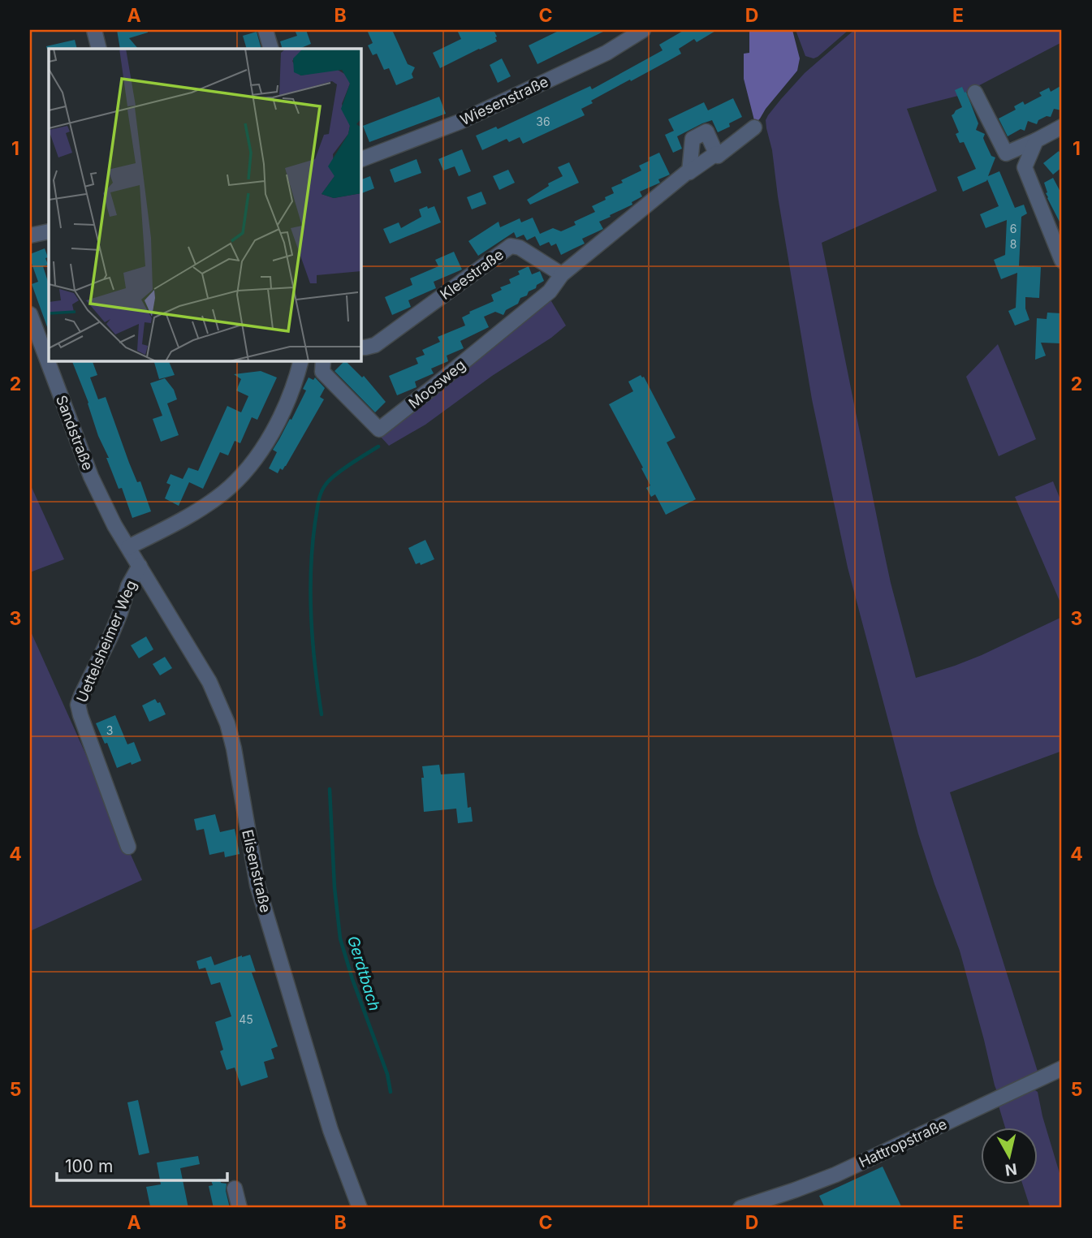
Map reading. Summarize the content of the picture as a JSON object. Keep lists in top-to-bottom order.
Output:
{
  "streets": {
    "street": [
      "Wiesenstraße",
      "Kleestraße",
      "Moosweg",
      "Sandstraße",
      "Uettelsheimer Weg",
      "Elisenstraße",
      "Hattropstraße"
    ]
  },
  "crossings": [
    ["Kleestraße", "Moosweg"],
    ["Sandstraße", "Elisenstraße"],
    ["Uettelsheimer Weg", "Elisenstraße"]
  ],
  "water": ["Gerdtbach"],
  "house_numbers": [
    "36",
    "6",
    "8",
    "3",
    "45"
  ],
  "scale_bar": "100 m",
  "north": "bottom",
  "grid": {
    "columns": [
      "A",
      "B",
      "C",
      "D",
      "E"
    ],
    "rows": [
      "1",
      "2",
      "3",
      "4",
      "5"
    ]
  }
}
